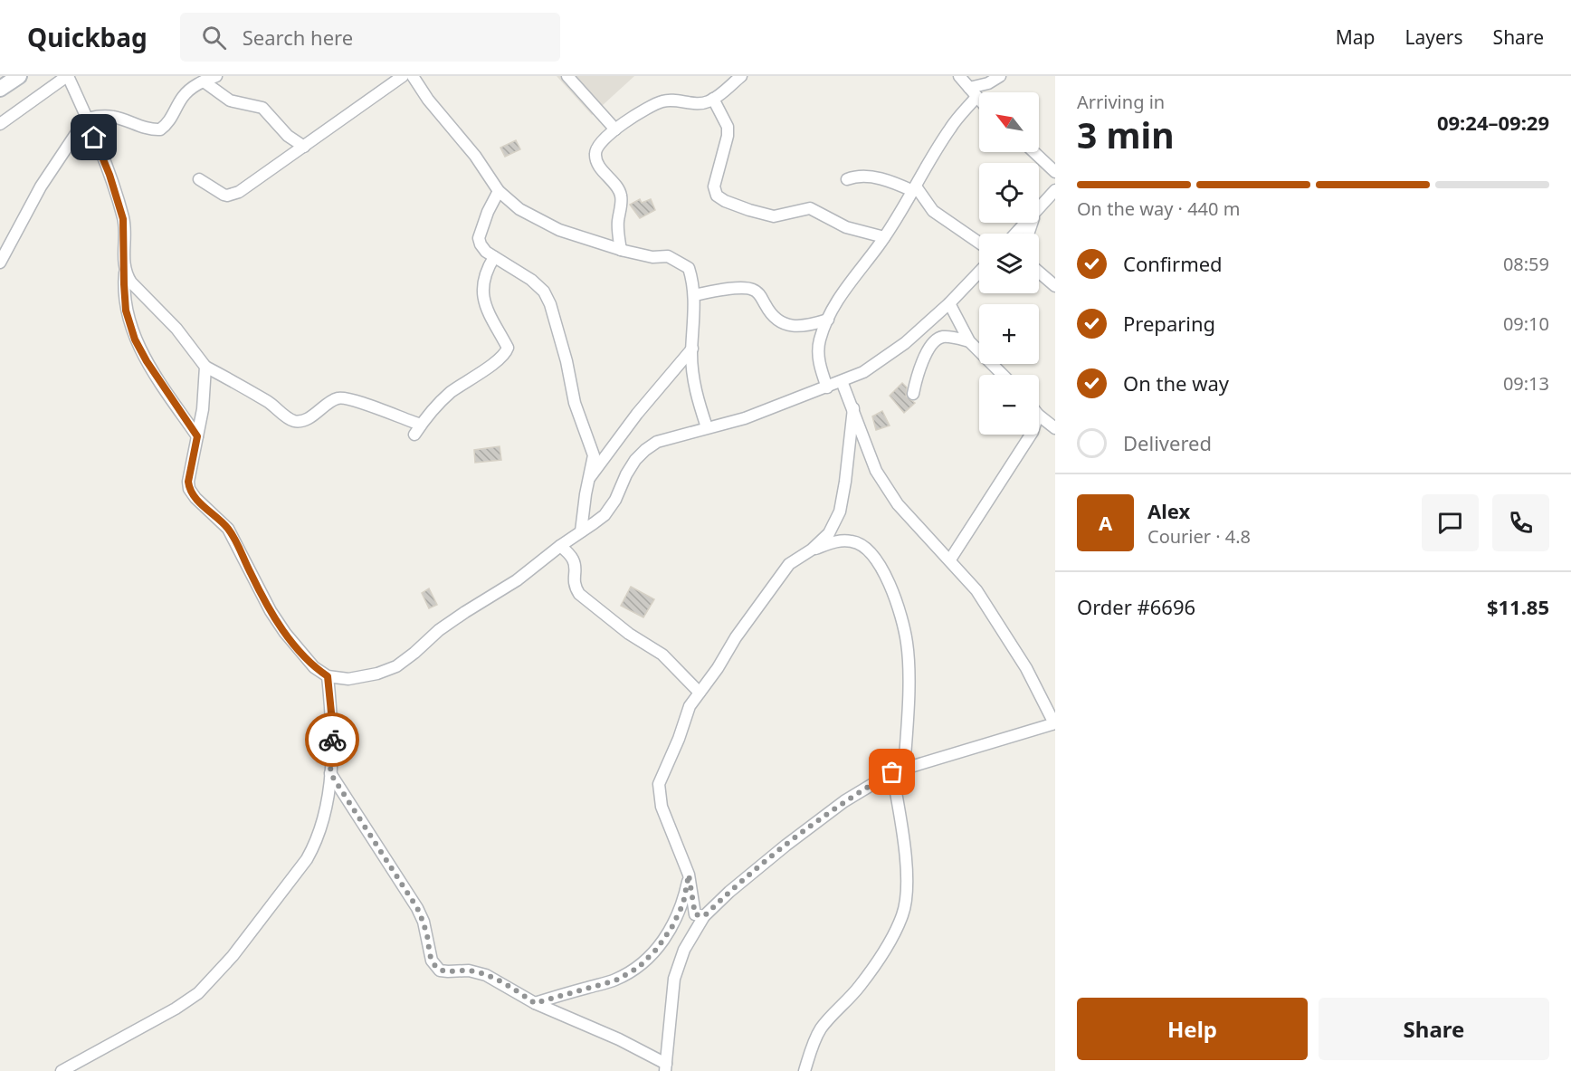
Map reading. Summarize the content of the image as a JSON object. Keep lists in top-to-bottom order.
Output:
{
  "north": "top left",
  "page": {
    "header": "Quickbag",
    "search": "Search here",
    "nav": ["Map", "Layers", "Share"],
    "heading": ["3 min", "Arriving in", "09:24–09:29"],
    "panel": [
      "Alex",
      "Courier · 4.8",
      "Order #6696",
      "$11.85"
    ],
    "map_buttons": ["+", "−"],
    "bar": "On the way · 440 m",
    "list": [
      ["Confirmed", "08:59"],
      ["Preparing", "09:10"],
      ["On the way", "09:13"],
      "Delivered"
    ],
    "round": "A",
    "buttons": ["Help", "Share"]
  }
}
